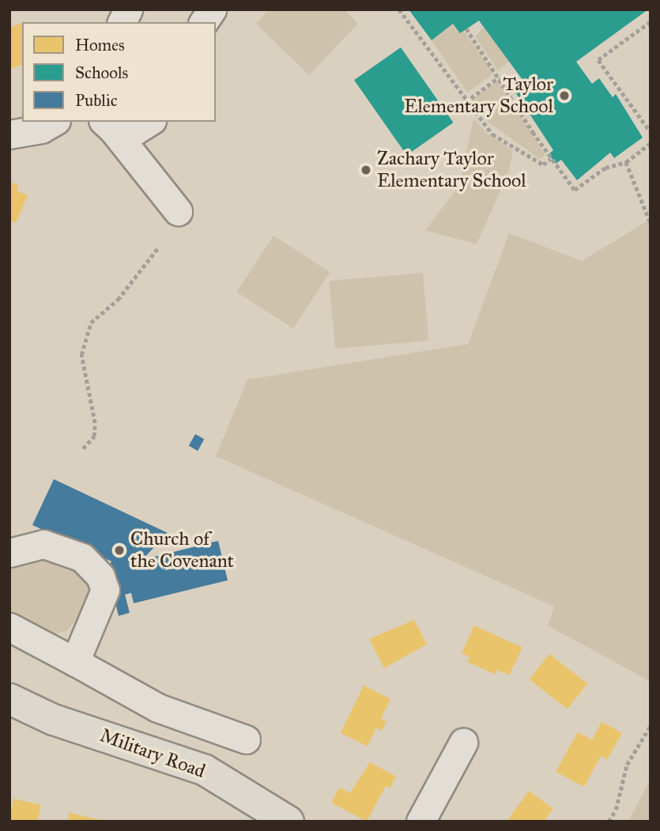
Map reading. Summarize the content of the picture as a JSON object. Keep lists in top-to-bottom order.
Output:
{
  "streets": {
    "main road": ["Military Road"]
  },
  "places": ["Taylor Elementary School", "Zachary Taylor Elementary School", "Church of the Covenant"],
  "legend": ["Homes", "Schools", "Public"]
}
